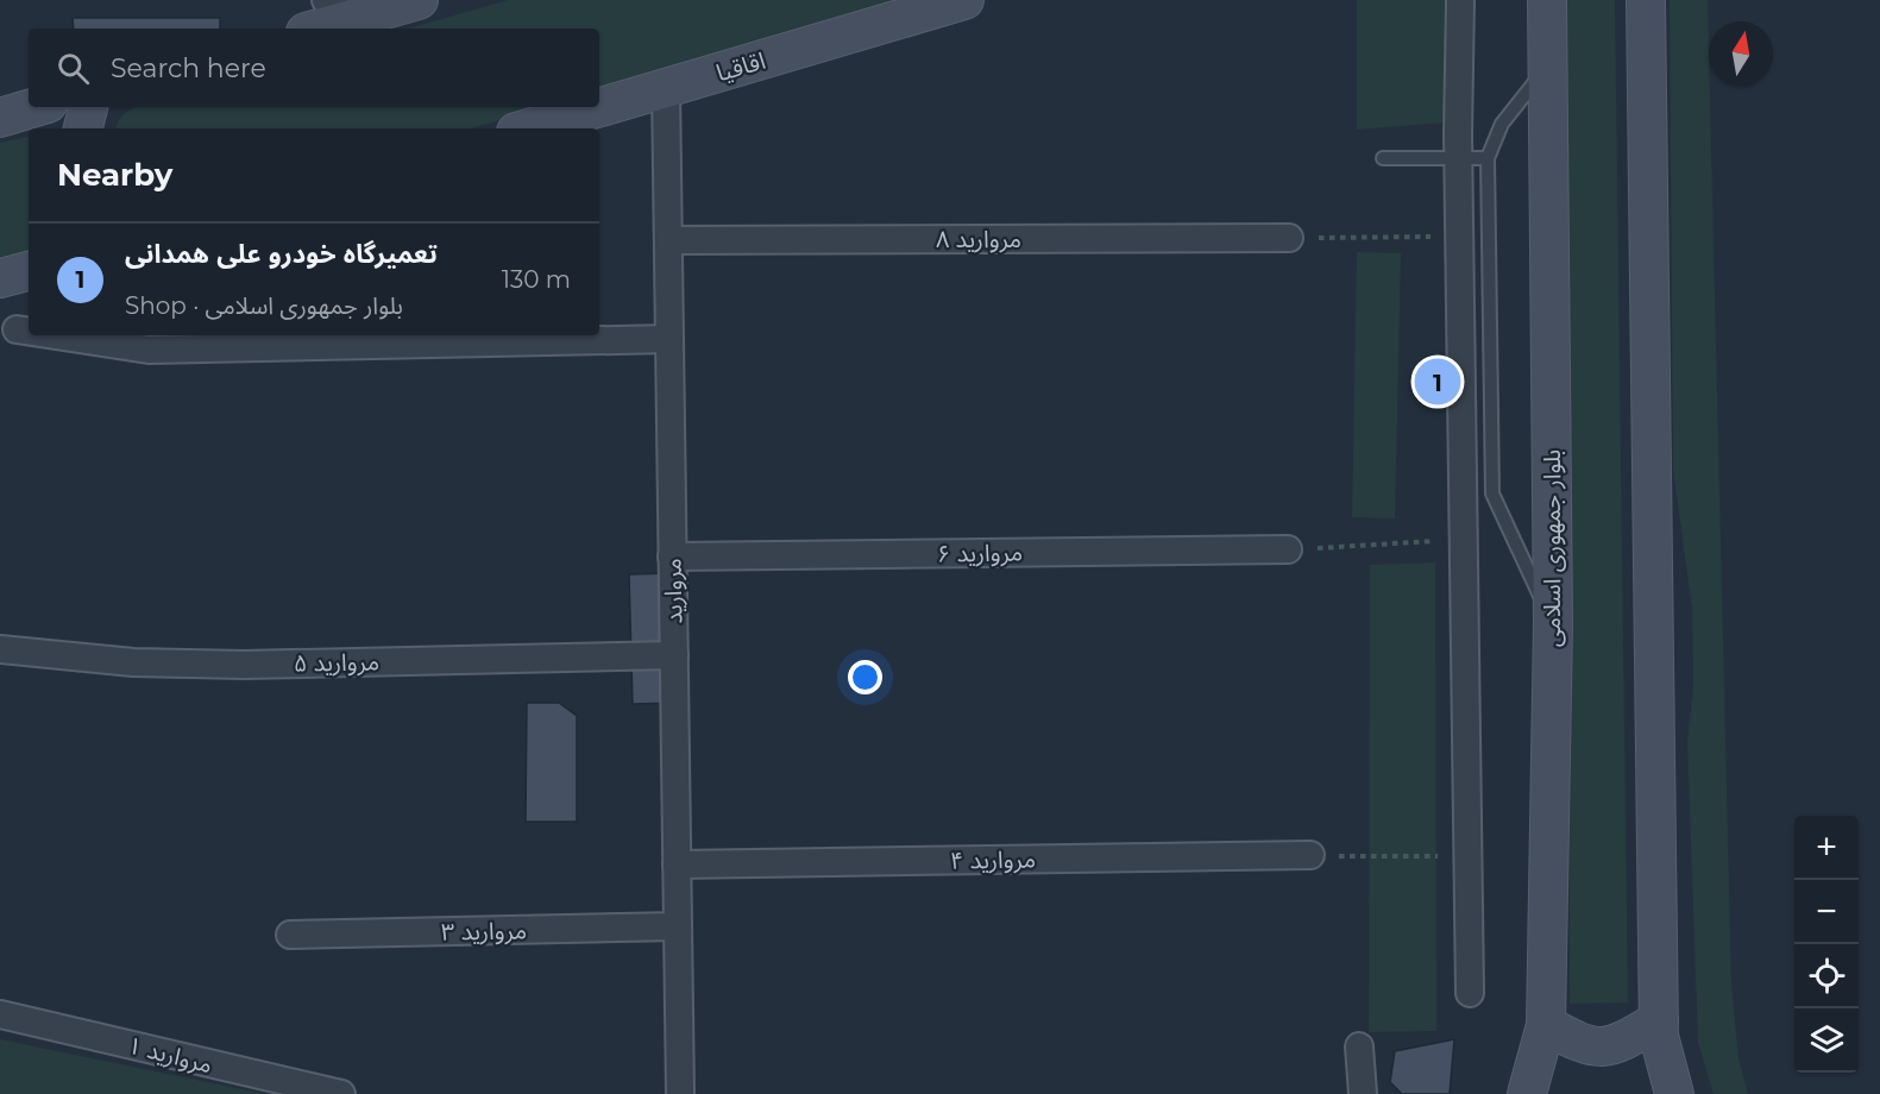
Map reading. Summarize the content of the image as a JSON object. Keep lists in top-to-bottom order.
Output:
{
  "streets": {
    "main road": ["اقاقیا", "بلوار جمهوری اسلامی"],
    "street": [
      "مروارید ۸",
      "مروارید ۶",
      "مروارید",
      "مروارید ۵",
      "مروارید ۴",
      "مروارید ۳",
      "مروارید ۱"
    ]
  },
  "crossings": [
    ["اقاقیا", "مروارید"],
    ["مروارید ۸", "مروارید"],
    ["مروارید ۶", "مروارید"],
    ["مروارید", "مروارید ۵"],
    ["مروارید", "مروارید ۴"],
    ["مروارید", "مروارید ۳"]
  ],
  "north": "top",
  "page": {
    "search": "Search here",
    "heading": "Nearby",
    "list": [
      {
        "mark": "1",
        "name": "تعمیرگاه خودرو علی همدانی",
        "note": "Shop · بلوار جمهوری اسلامی",
        "value": "130 m"
      }
    ],
    "pins": "1",
    "map_buttons": ["+", "−"]
  }
}
